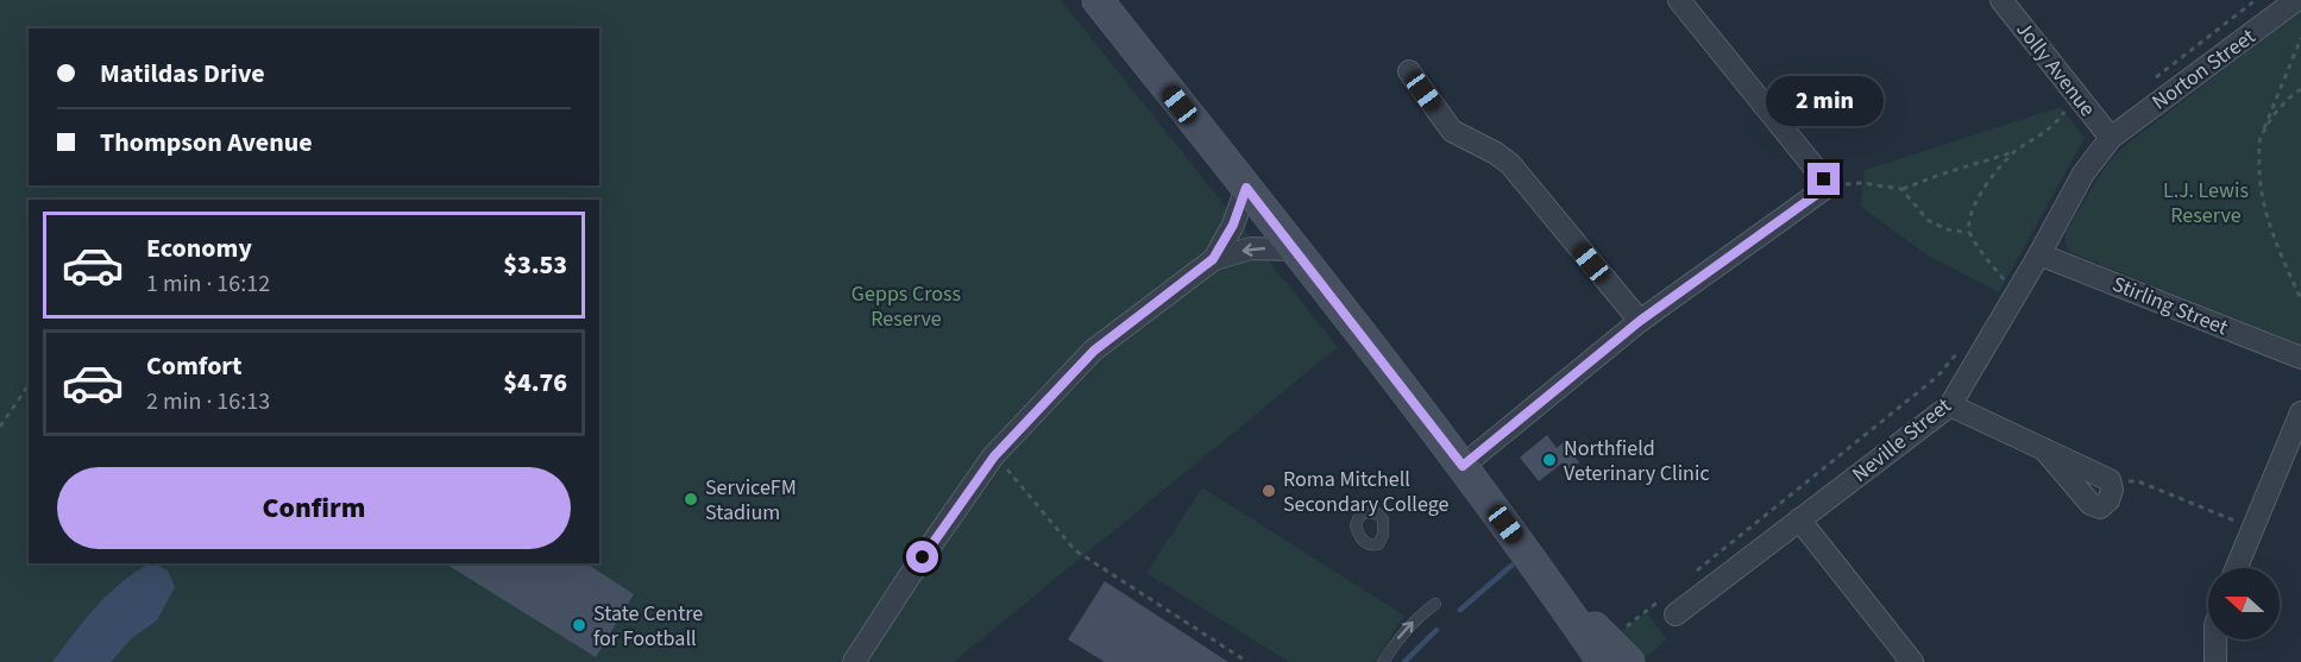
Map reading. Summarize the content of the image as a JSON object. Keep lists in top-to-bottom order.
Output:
{
  "streets": {
    "street": [
      "Jolly Avenue",
      "Norton Street",
      "Stirling Street",
      "Neville Street"
    ]
  },
  "crossings": [
    ["Jolly Avenue", "Norton Street"],
    ["Jolly Avenue", "Neville Street"],
    ["Norton Street", "Neville Street"],
    ["Stirling Street", "Neville Street"]
  ],
  "parks": ["L.J. Lewis Reserve", "Gepps Cross Reserve"],
  "places": [
    "Northfield Veterinary Clinic",
    "Roma Mitchell Secondary College",
    "ServiceFM Stadium",
    "State Centre for Football"
  ],
  "north": "left",
  "page": {
    "banner": ["Matildas Drive", "Thompson Avenue"],
    "bubble": "2 min",
    "list": [
      {
        "name": "Economy",
        "note": "1 min · 16:12",
        "value": "$3.53"
      },
      {
        "name": "Comfort",
        "note": "2 min · 16:13",
        "value": "$4.76"
      }
    ],
    "buttons": "Confirm"
  }
}
